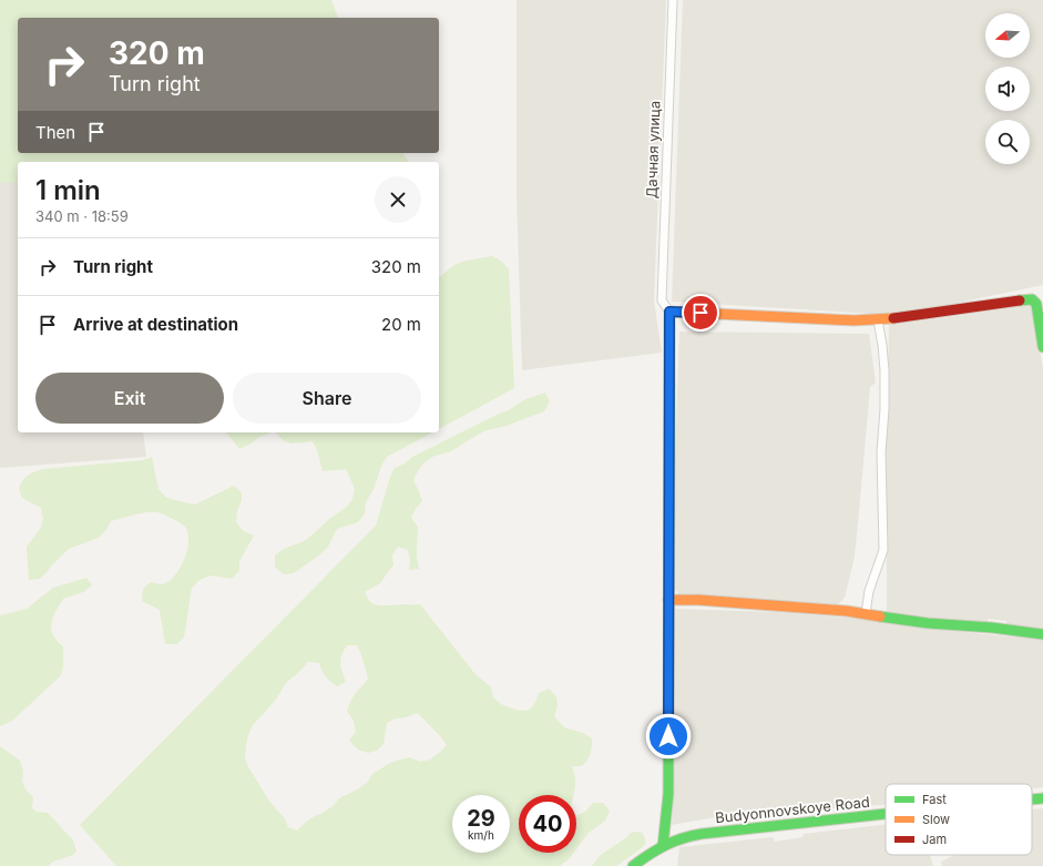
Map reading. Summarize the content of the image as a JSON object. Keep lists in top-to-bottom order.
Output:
{
  "streets": {
    "street": ["Дачная улица", "Budyonnovskoye Road"]
  },
  "legend": ["Fast", "Slow", "Jam"],
  "north": "left",
  "page": {
    "turn": ["320 m", "Turn right"],
    "then": "Then",
    "heading": ["1 min", "340 m · 18:59"],
    "list": [
      {
        "name": "Turn right",
        "value": "320 m"
      },
      {
        "name": "Arrive at destination",
        "value": "20 m"
      }
    ],
    "buttons": ["Exit", "Share"],
    "speed": "29 km/h",
    "limit": "40"
  }
}
